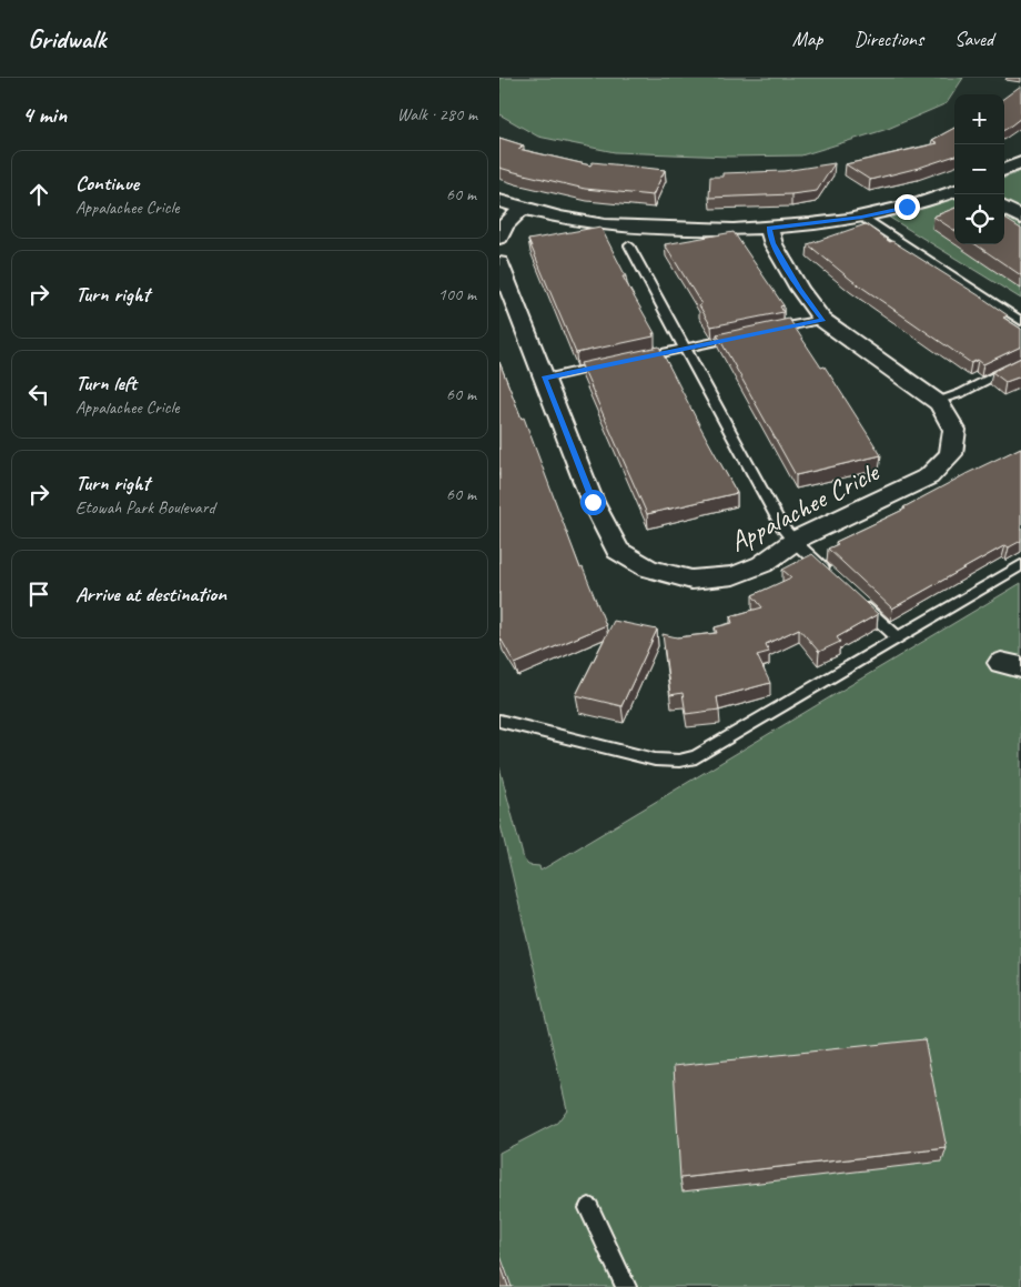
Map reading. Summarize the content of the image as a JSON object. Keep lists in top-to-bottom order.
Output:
{
  "streets": {
    "street": ["Appalachee Cricle"]
  },
  "page": {
    "header": "Gridwalk",
    "nav": ["Map", "Directions", "Saved"],
    "heading": ["4 min", "Walk · 280 m"],
    "map_buttons": ["+", "−"],
    "list": [
      ["Continue", "Appalachee Cricle", "60 m"],
      ["Turn right", "100 m"],
      ["Turn left", "Appalachee Cricle", "60 m"],
      ["Turn right", "Etowah Park Boulevard", "60 m"],
      "Arrive at destination"
    ]
  }
}
